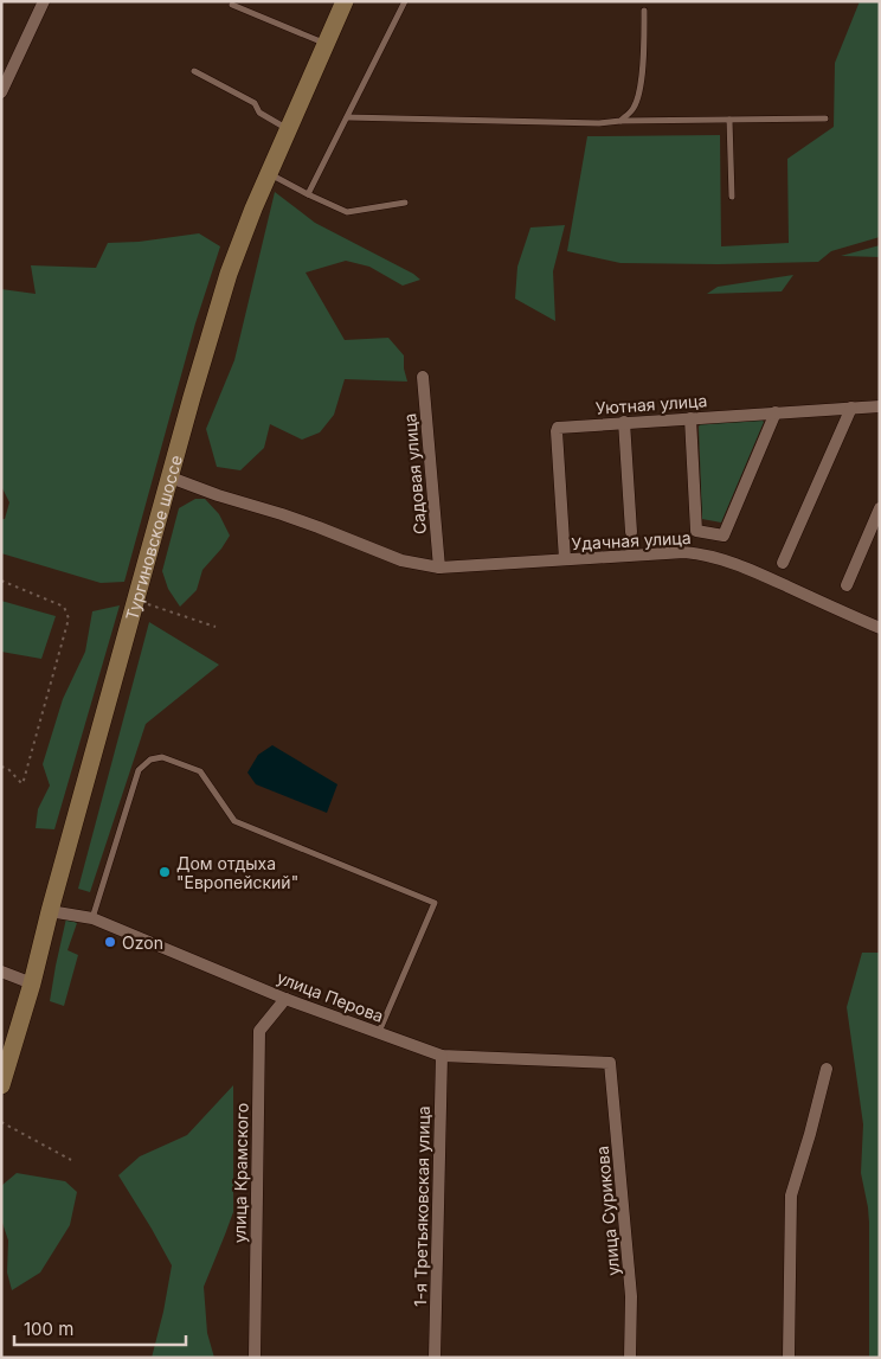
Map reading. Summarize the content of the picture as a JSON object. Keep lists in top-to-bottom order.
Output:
{
  "streets": {
    "main road": ["Тургиновское шоссе"],
    "street": [
      "Уютная улица",
      "Садовая улица",
      "Удачная улица",
      "улица Перова",
      "улица Крамского",
      "1-я Третьяковская улица",
      "улица Сурикова"
    ]
  },
  "crossings": [
    ["Уютная улица", "Удачная улица"],
    ["Садовая улица", "Удачная улица"],
    ["Тургиновское шоссе", "Удачная улица"],
    ["Тургиновское шоссе", "улица Перова"],
    ["улица Перова", "улица Крамского"],
    ["улица Перова", "1-я Третьяковская улица"],
    ["улица Перова", "улица Сурикова"]
  ],
  "places": ["Дом отдыха \"Европейский\"", "Ozon"],
  "scale_bar": "100 m"
}
